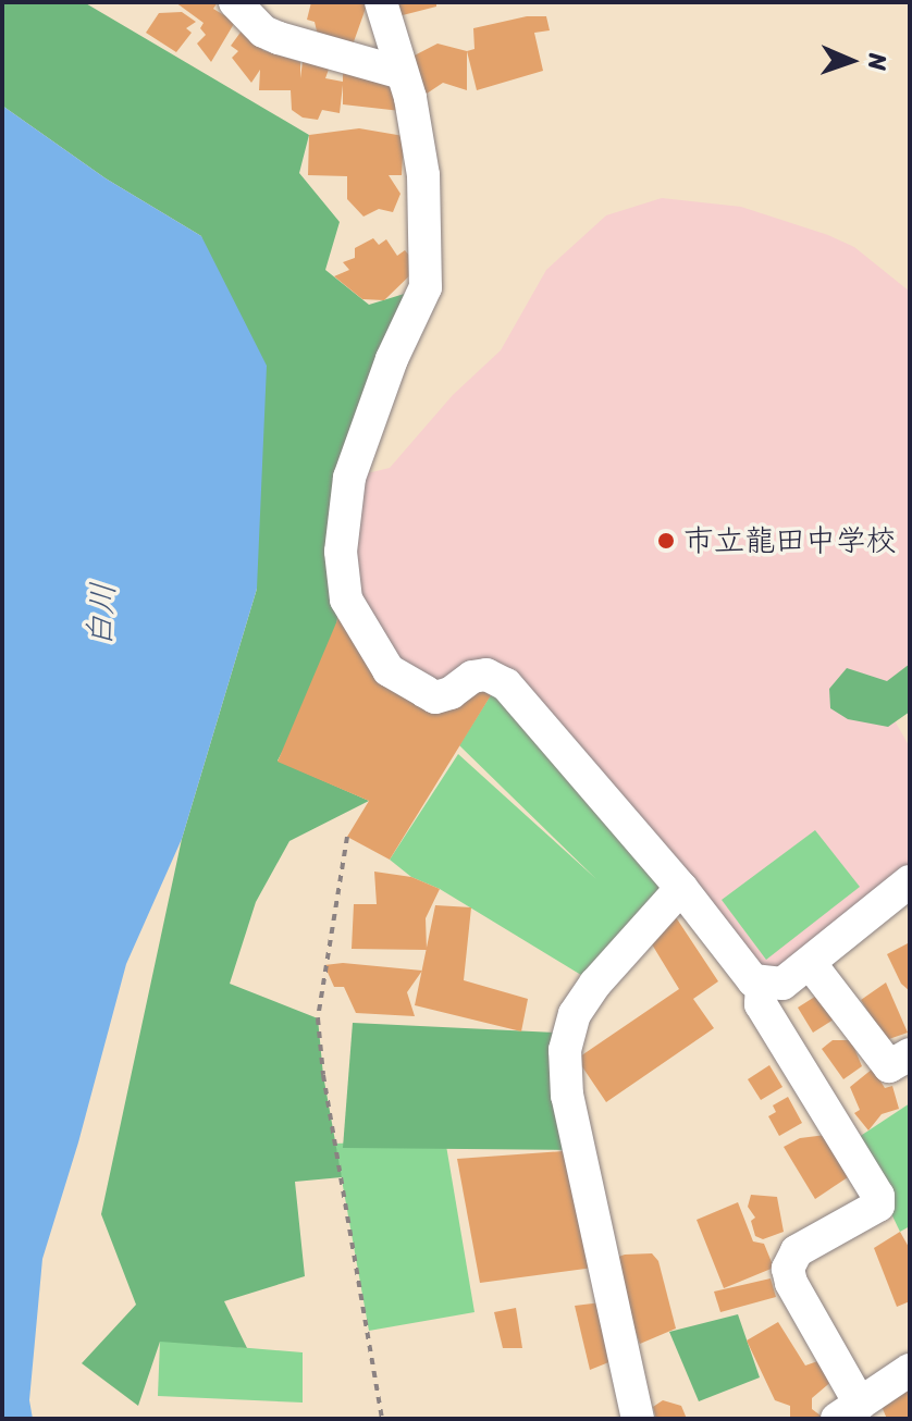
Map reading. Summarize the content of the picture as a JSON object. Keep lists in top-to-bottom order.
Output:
{
  "water": ["白川"],
  "places": ["市立龍田中学校"],
  "north": "right"
}
